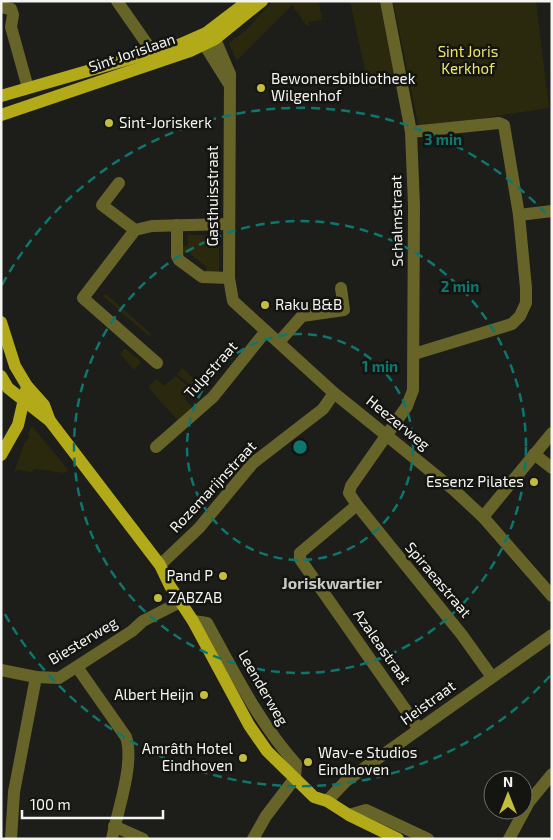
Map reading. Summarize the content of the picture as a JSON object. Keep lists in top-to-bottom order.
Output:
{
  "streets": {
    "main road": ["Sint Jorislaan", "Leenderweg"],
    "street": [
      "Gasthuisstraat",
      "Schalmstraat",
      "Tulpstraat",
      "Heezerweg",
      "Rozemarijnstraat",
      "Spiraeastraat",
      "Biesterweg",
      "Azaleastraat",
      "Heistraat"
    ]
  },
  "crossings": [
    ["Sint Jorislaan", "Gasthuisstraat"],
    ["Gasthuisstraat", "Heezerweg"],
    ["Schalmstraat", "Heezerweg"],
    ["Schalmstraat", "Spiraeastraat"],
    ["Schalmstraat", "Azaleastraat"],
    ["Tulpstraat", "Heezerweg"],
    ["Heezerweg", "Rozemarijnstraat"],
    ["Rozemarijnstraat", "Leenderweg"],
    ["Spiraeastraat", "Azaleastraat"],
    ["Spiraeastraat", "Heistraat"],
    ["Biesterweg", "Leenderweg"],
    ["Azaleastraat", "Heistraat"],
    ["Leenderweg", "Heistraat"]
  ],
  "districts": ["Joriskwartier"],
  "parks": ["Sint Joris Kerkhof"],
  "places": [
    "Bewonersbibliotheek Wilgenhof",
    "Sint-Joriskerk",
    "Raku B&B",
    "Essenz Pilates",
    "Pand P",
    "ZABZAB",
    "Albert Heijn",
    "Amrâth Hotel Eindhoven",
    "Wav-e Studios Eindhoven"
  ],
  "scale_bar": "100 m",
  "north": "top",
  "rings": ["3 min", "2 min", "1 min"]
}
